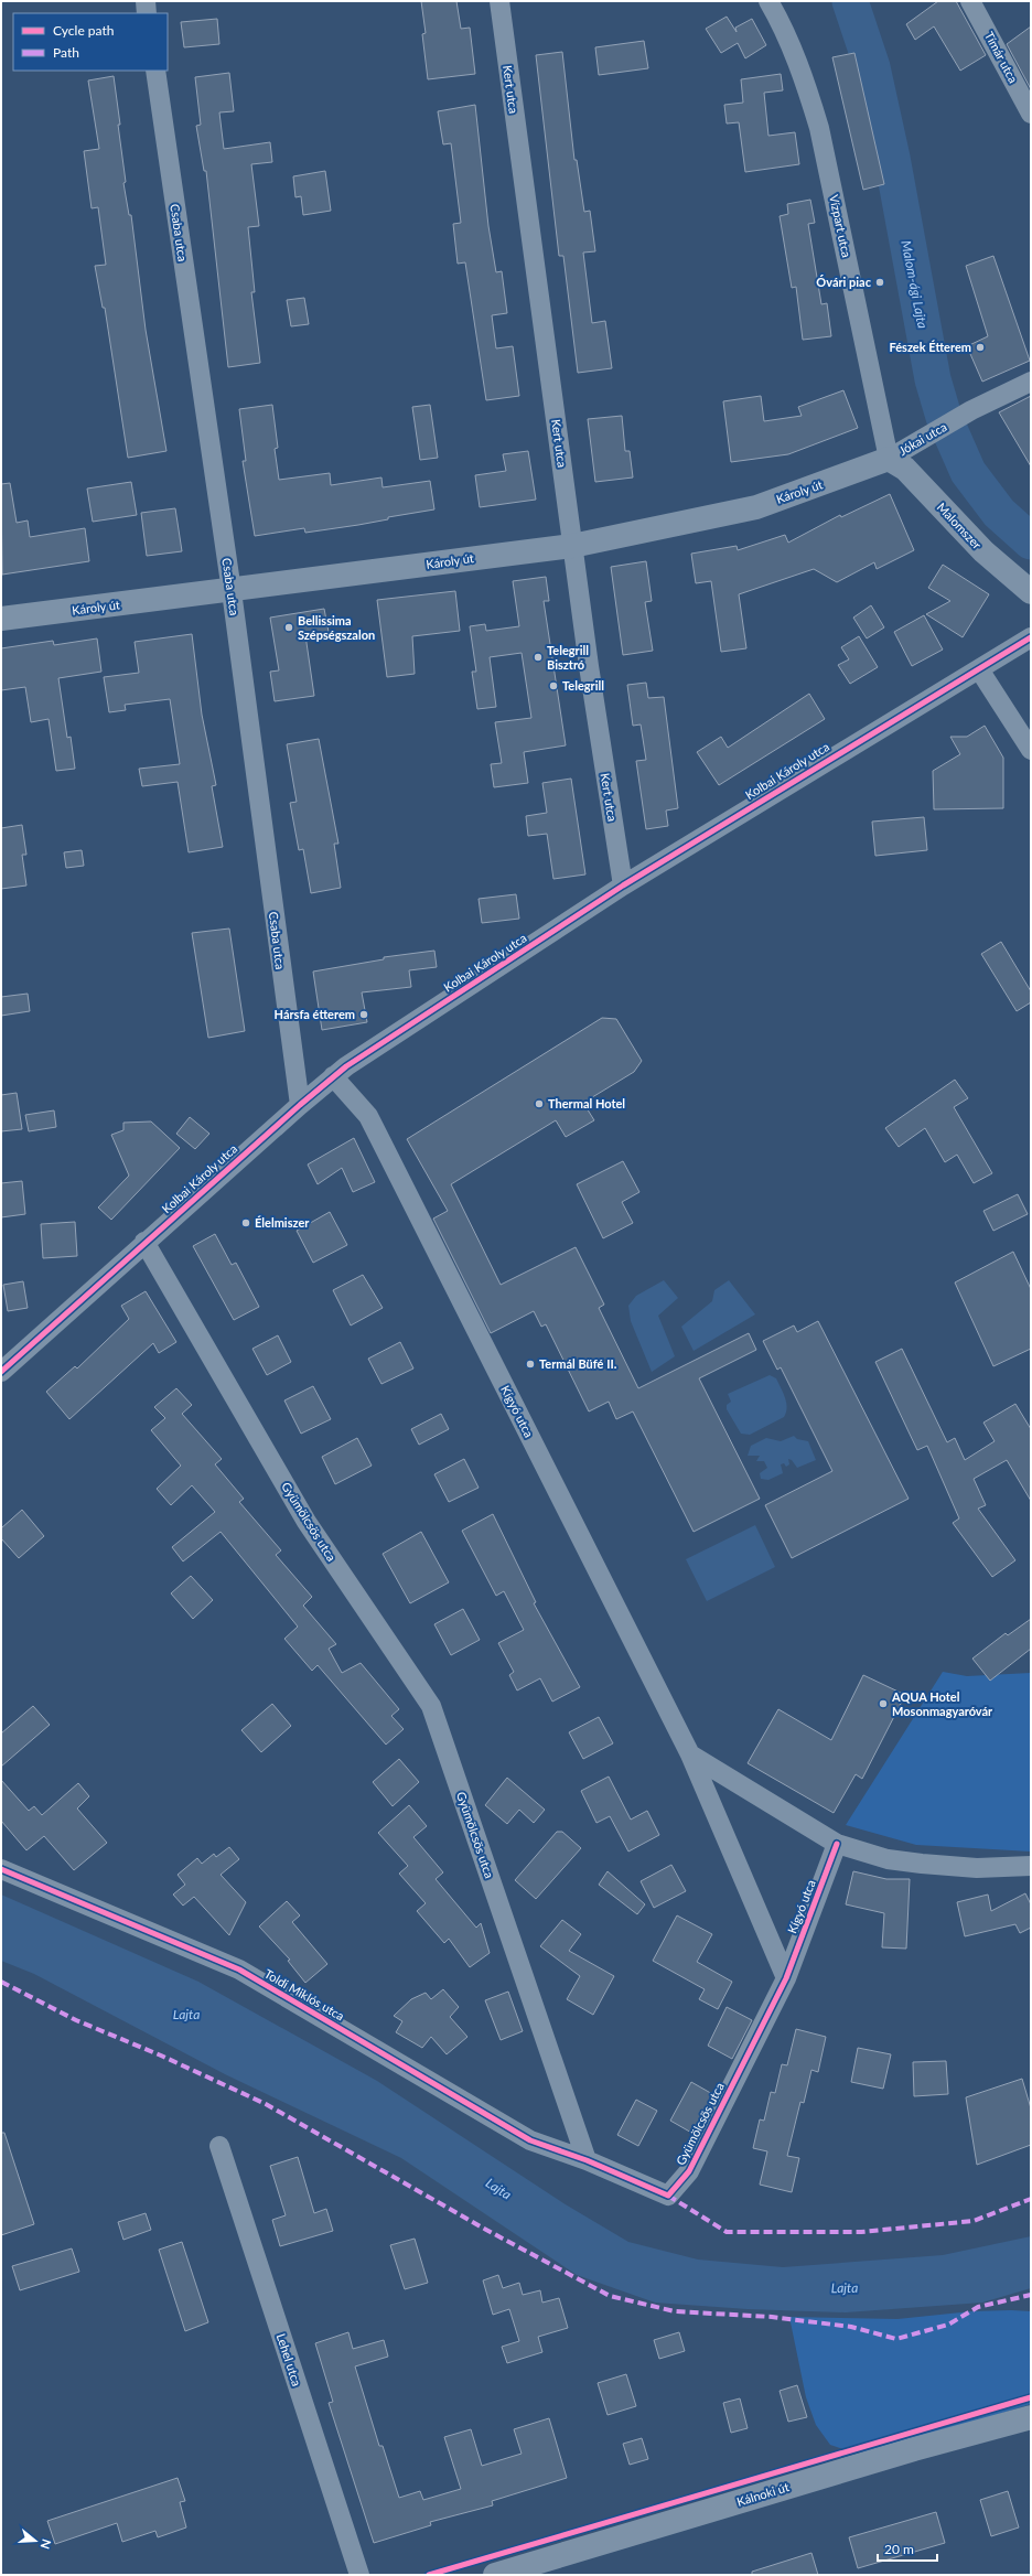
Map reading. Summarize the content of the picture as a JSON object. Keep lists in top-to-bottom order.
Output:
{
  "streets": {
    "street": [
      "Tímár utca",
      "Kert utca",
      "Vízpart utca",
      "Csaba utca",
      "Jókai utca",
      "Károly út",
      "Malomszer",
      "Kolbai Károly utca",
      "Kígyó utca",
      "Gyümölcsös utca",
      "Toldi Miklós utca",
      "Lehel utca",
      "Kálnoki út"
    ]
  },
  "crossings": [
    ["Kert utca", "Károly út"],
    ["Kert utca", "Kolbai Károly utca"],
    ["Vízpart utca", "Jókai utca"],
    ["Vízpart utca", "Károly út"],
    ["Vízpart utca", "Malomszer"],
    ["Csaba utca", "Károly út"],
    ["Csaba utca", "Kolbai Károly utca"],
    ["Jókai utca", "Károly út"],
    ["Jókai utca", "Malomszer"],
    ["Károly út", "Malomszer"],
    ["Kolbai Károly utca", "Kígyó utca"],
    ["Kolbai Károly utca", "Gyümölcsös utca"],
    ["Kígyó utca", "Gyümölcsös utca"],
    ["Gyümölcsös utca", "Toldi Miklós utca"]
  ],
  "water": ["Malom-ági Lajta", "Lajta"],
  "places": [
    "Óvári piac",
    "Fészek Étterem",
    "Bellissima Szépségszalon",
    "Telegrill Bisztró",
    "Telegrill",
    "Hársfa étterem",
    "Thermal Hotel",
    "Élelmiszer",
    "Termál Büfé II.",
    "AQUA Hotel Mosonmagyaróvár"
  ],
  "legend": ["Cycle path", "Path"],
  "scale_bar": "20 m",
  "north": "right"
}
